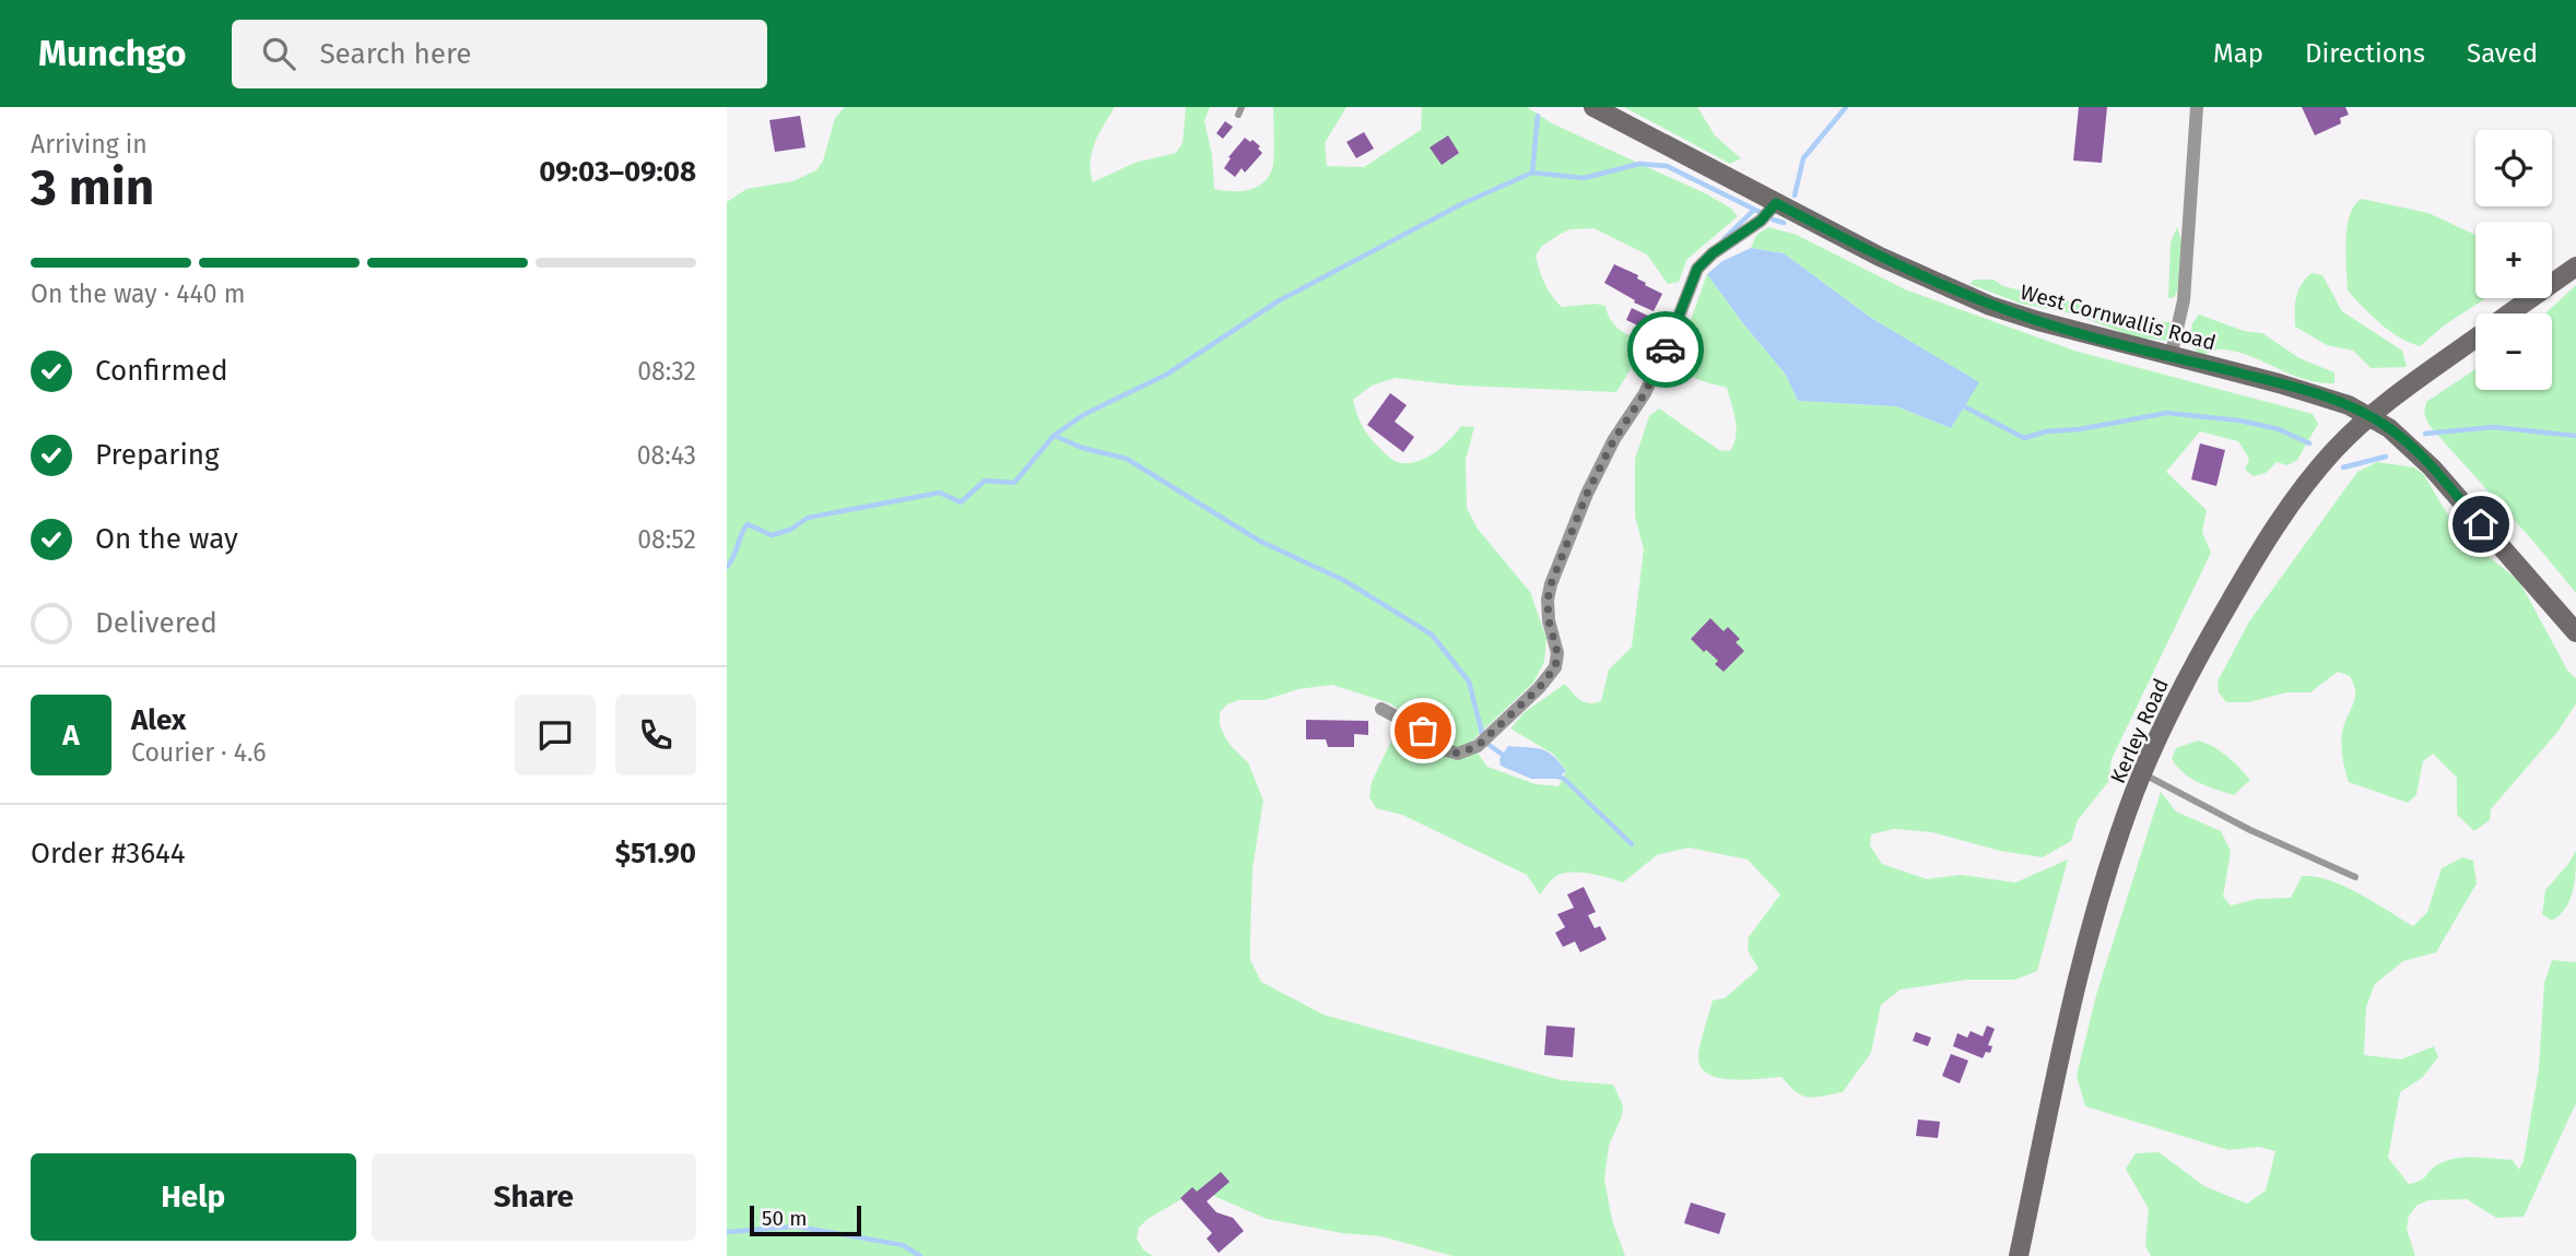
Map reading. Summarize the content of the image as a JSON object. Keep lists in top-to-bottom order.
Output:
{
  "streets": {
    "street": ["West Cornwallis Road", "Kerley Road"]
  },
  "crossings": [
    ["West Cornwallis Road", "Kerley Road"]
  ],
  "scale_bar": "50 m",
  "page": {
    "header": "Munchgo",
    "search": "Search here",
    "nav": ["Map", "Directions", "Saved"],
    "heading": ["3 min", "Arriving in", "09:03–09:08"],
    "panel": [
      "Alex",
      "Courier · 4.6",
      "Order #3644",
      "$51.90"
    ],
    "map_buttons": ["+", "−"],
    "bar": "On the way · 440 m",
    "list": [
      ["Confirmed", "08:32"],
      ["Preparing", "08:43"],
      ["On the way", "08:52"],
      "Delivered"
    ],
    "round": "A",
    "buttons": ["Help", "Share"],
    "scale": "50 m"
  }
}
